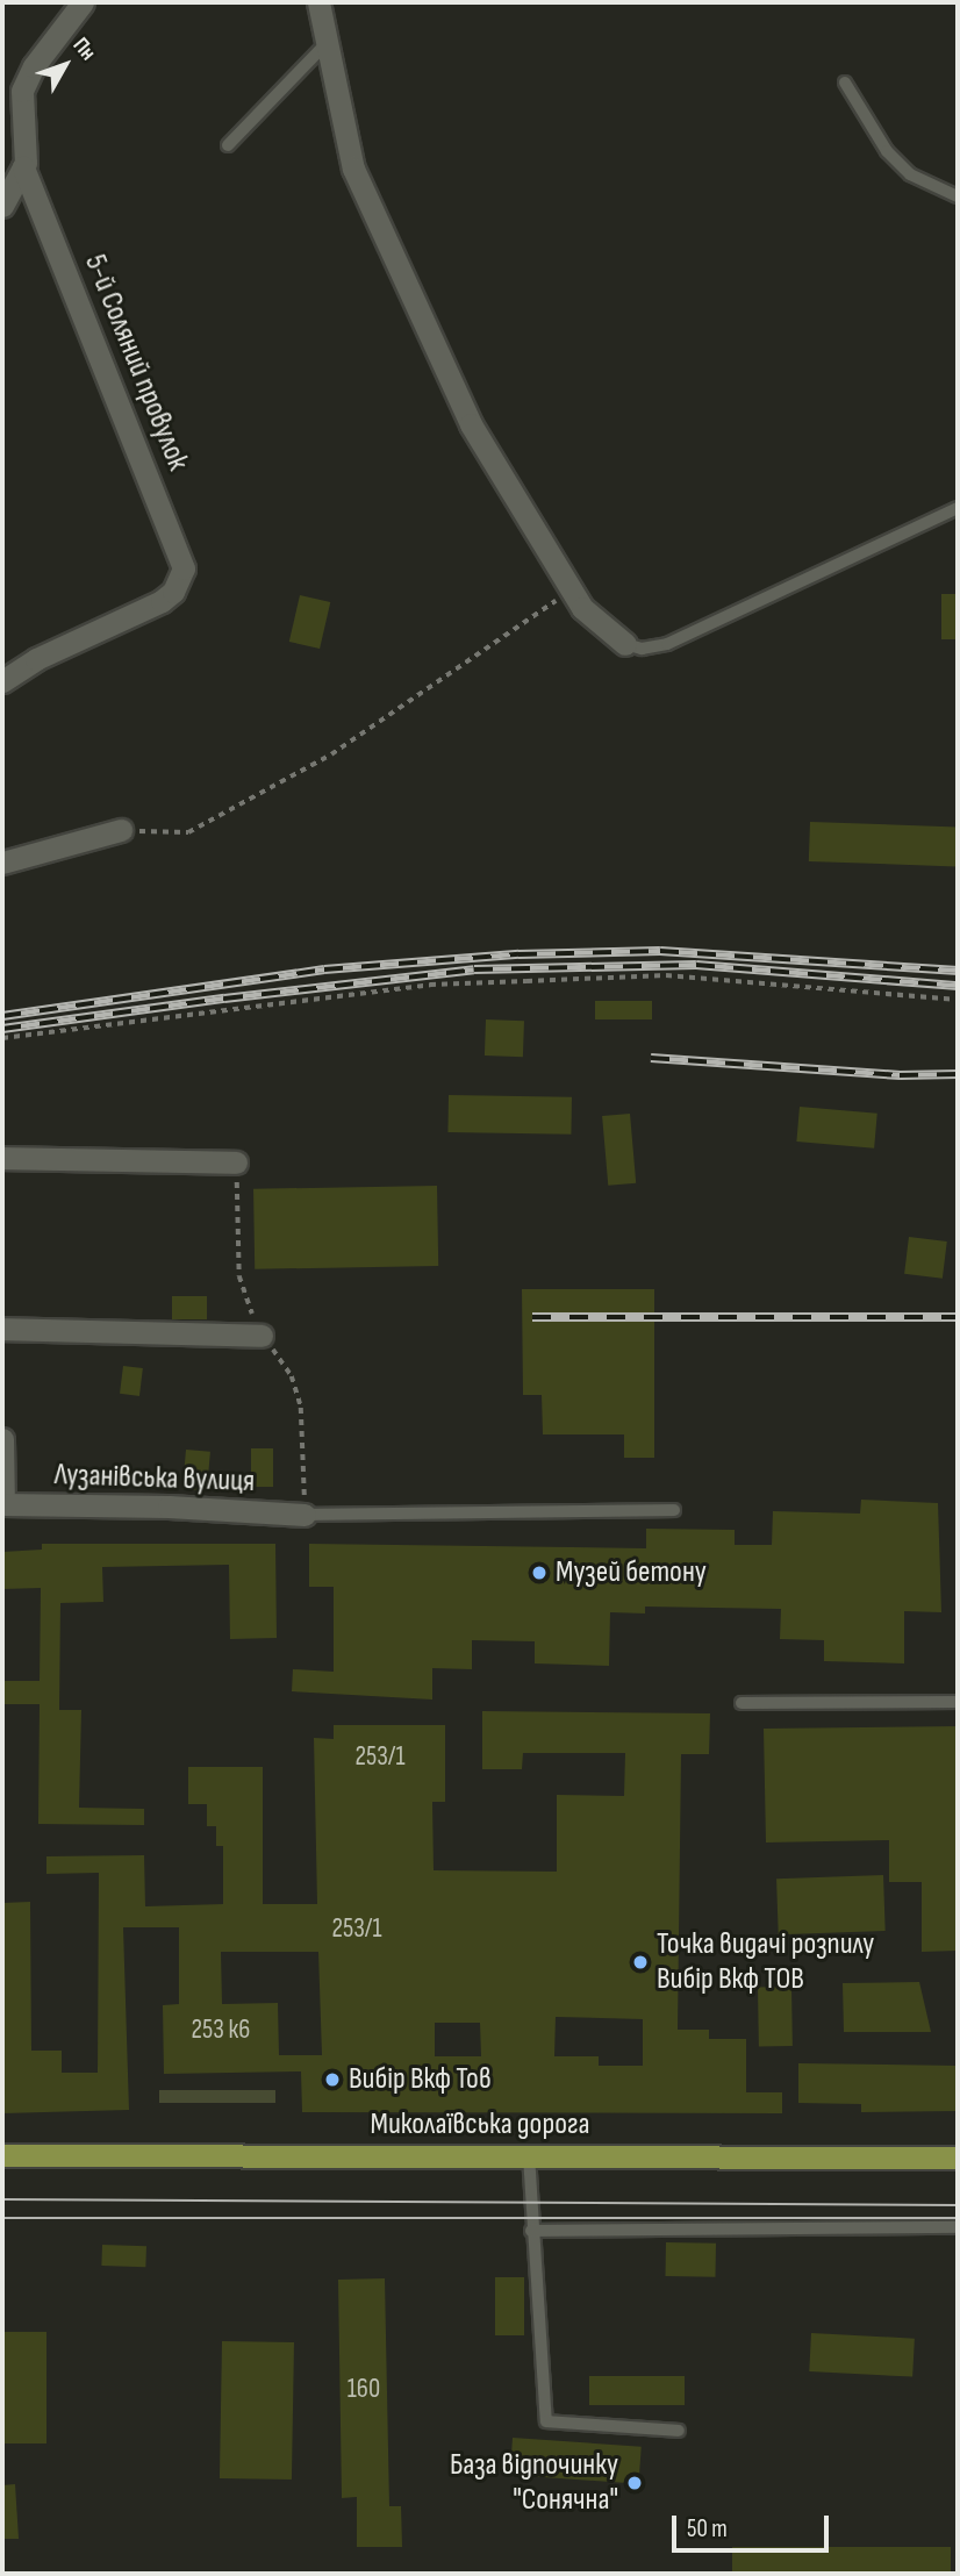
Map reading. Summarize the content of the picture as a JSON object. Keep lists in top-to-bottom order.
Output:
{
  "streets": {
    "main road": ["Миколаївська дорога"],
    "street": ["5-й Соляний провулок", "Лузанівська вулиця"]
  },
  "places": [
    "Музей бетону",
    "Точка видачі розпилу Вибір Вкф ТОВ",
    "Вибір Вкф Тов",
    "База відпочинку \"Сонячна\""
  ],
  "house_numbers": [
    "253/1",
    "253/1",
    "253 к6",
    "160"
  ],
  "scale_bar": "50 m",
  "north": "top right"
}
